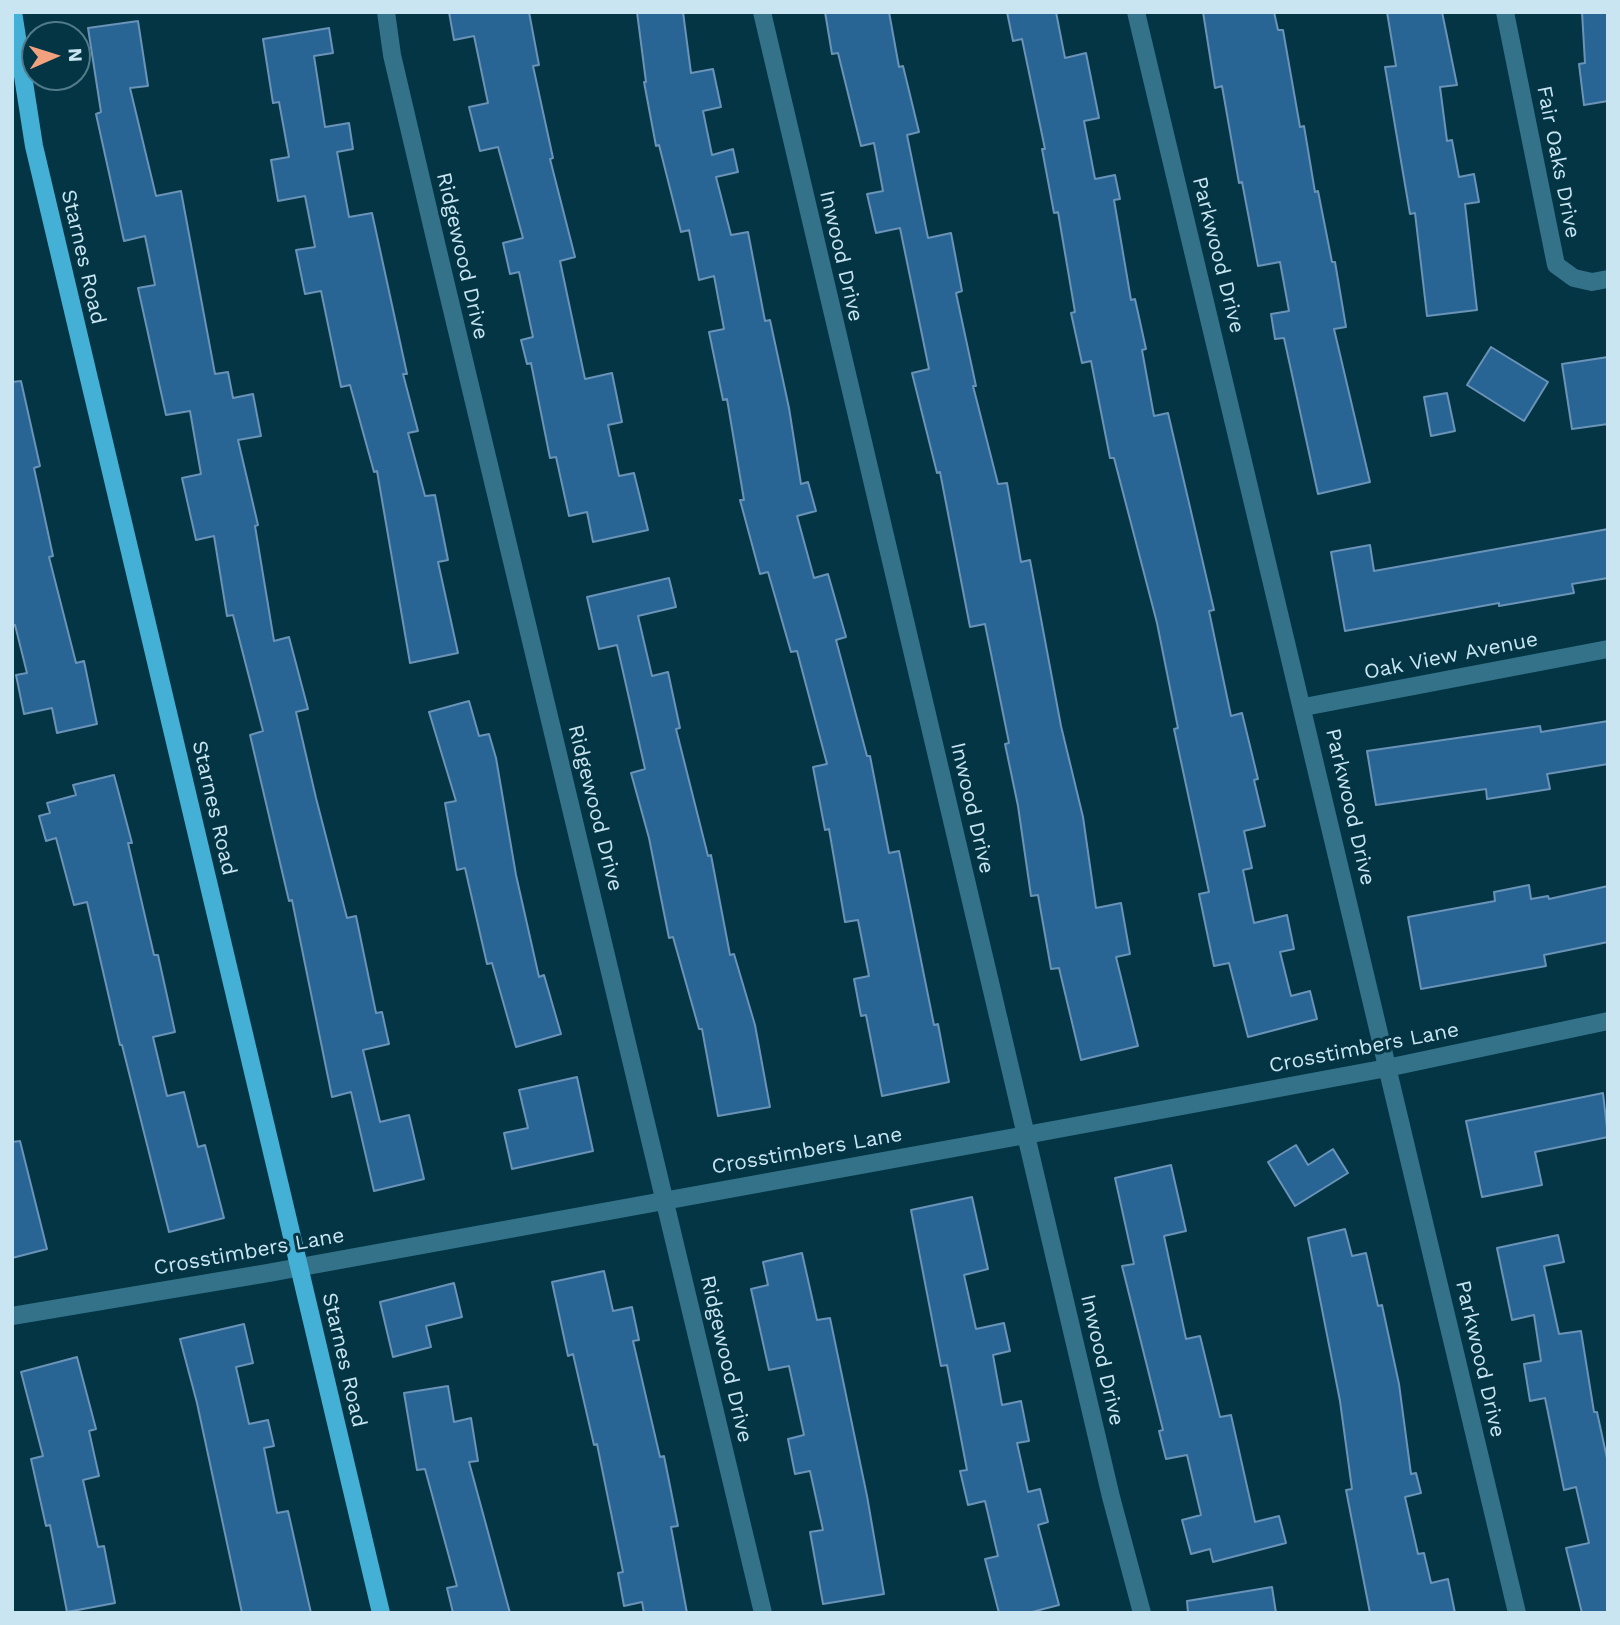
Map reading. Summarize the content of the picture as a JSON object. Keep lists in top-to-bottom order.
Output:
{
  "streets": {
    "main road": ["Starnes Road"],
    "street": [
      "Fair Oaks Drive",
      "Parkwood Drive",
      "Ridgewood Drive",
      "Inwood Drive",
      "Oak View Avenue",
      "Crosstimbers Lane"
    ]
  },
  "crossings": [
    ["Parkwood Drive", "Oak View Avenue"],
    ["Parkwood Drive", "Crosstimbers Lane"],
    ["Ridgewood Drive", "Crosstimbers Lane"],
    ["Inwood Drive", "Crosstimbers Lane"],
    ["Starnes Road", "Crosstimbers Lane"]
  ],
  "north": "right"
}
